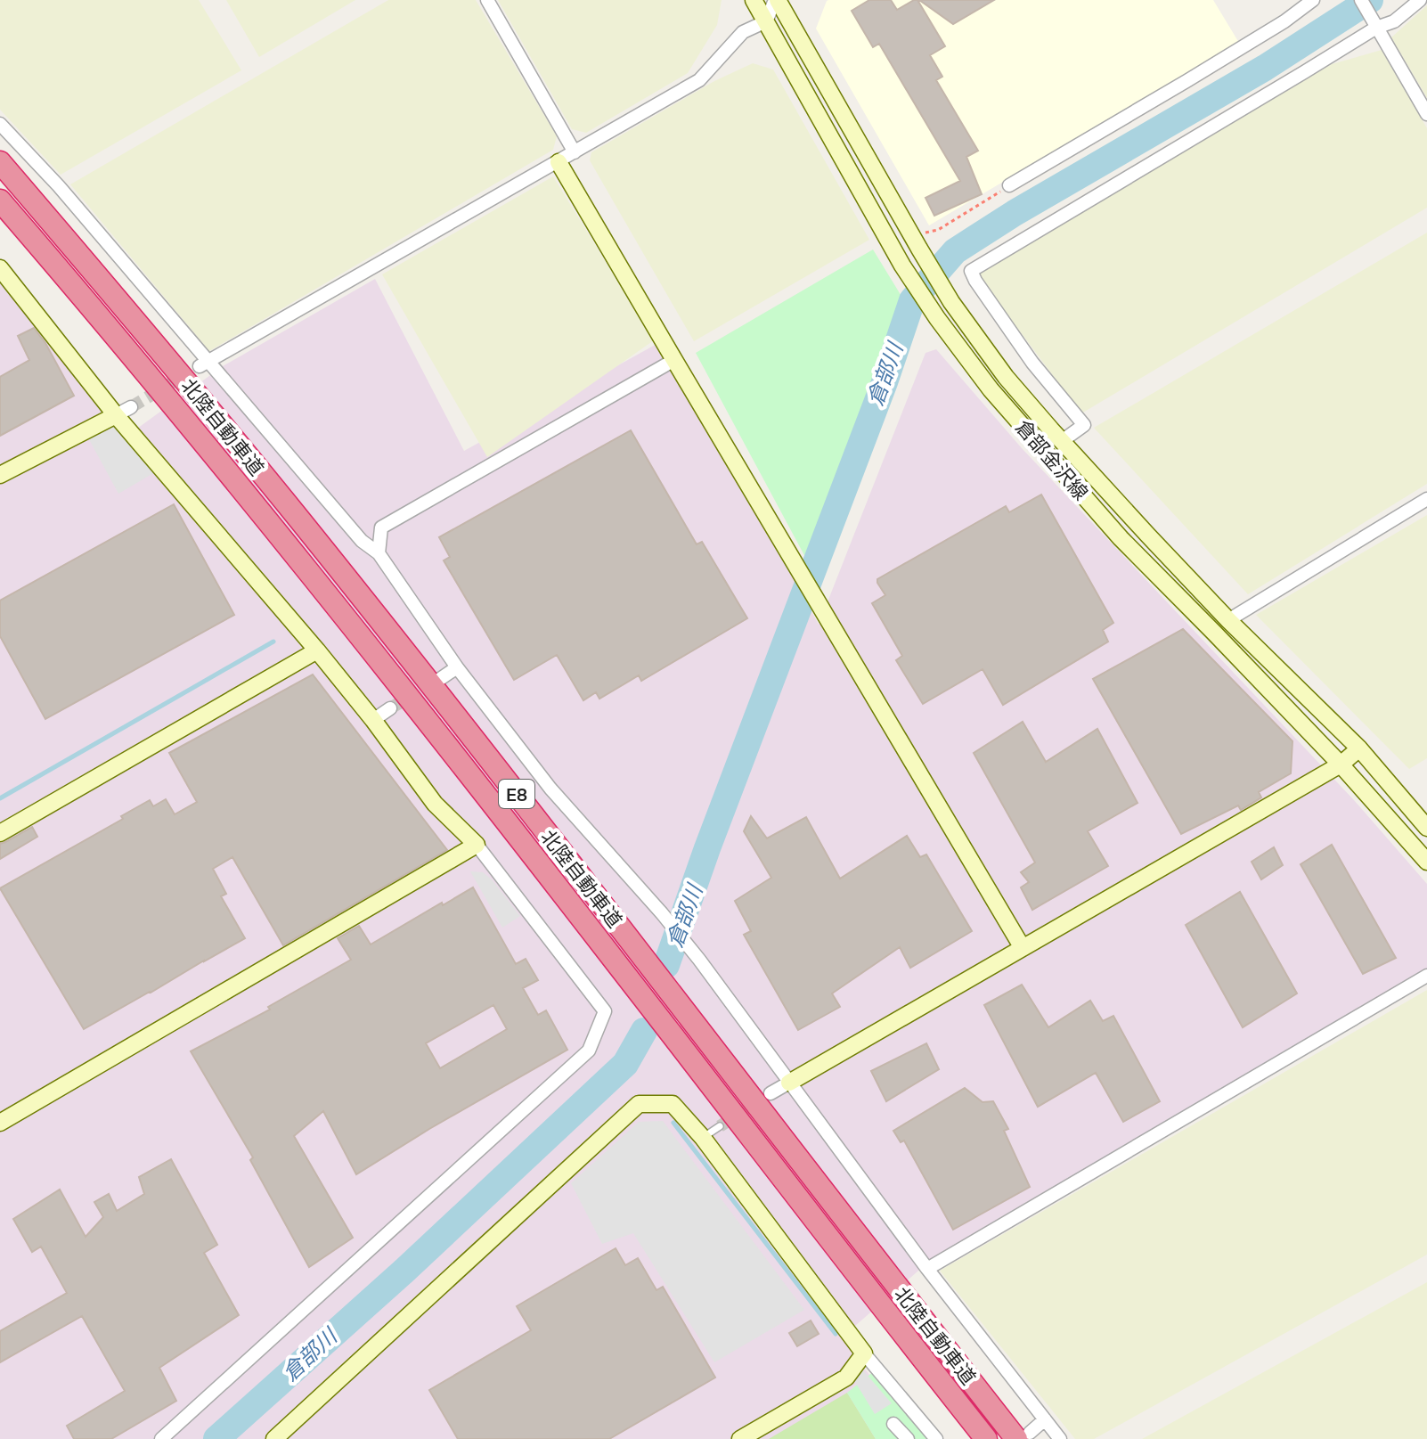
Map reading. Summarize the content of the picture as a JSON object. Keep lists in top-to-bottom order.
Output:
{
  "streets": {
    "highway": ["北陸自動車道", "E8"],
    "street": ["倉部金沢線"]
  },
  "water": ["倉部川"]
}
